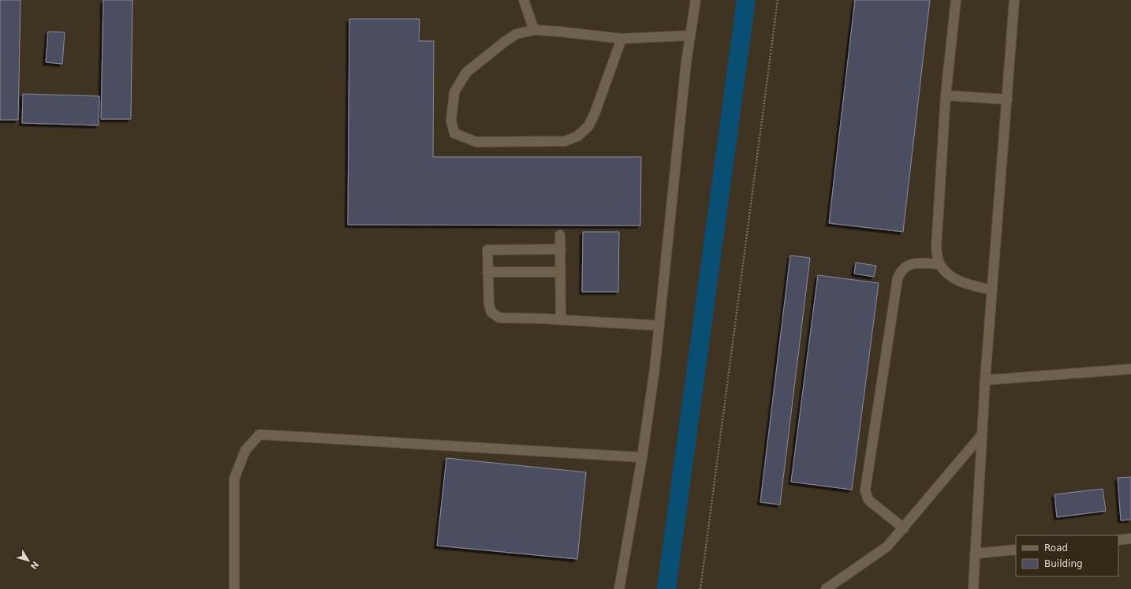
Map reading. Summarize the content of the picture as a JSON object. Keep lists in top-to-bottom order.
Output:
{
  "legend": ["Road", "Building"],
  "north": "bottom right"
}
